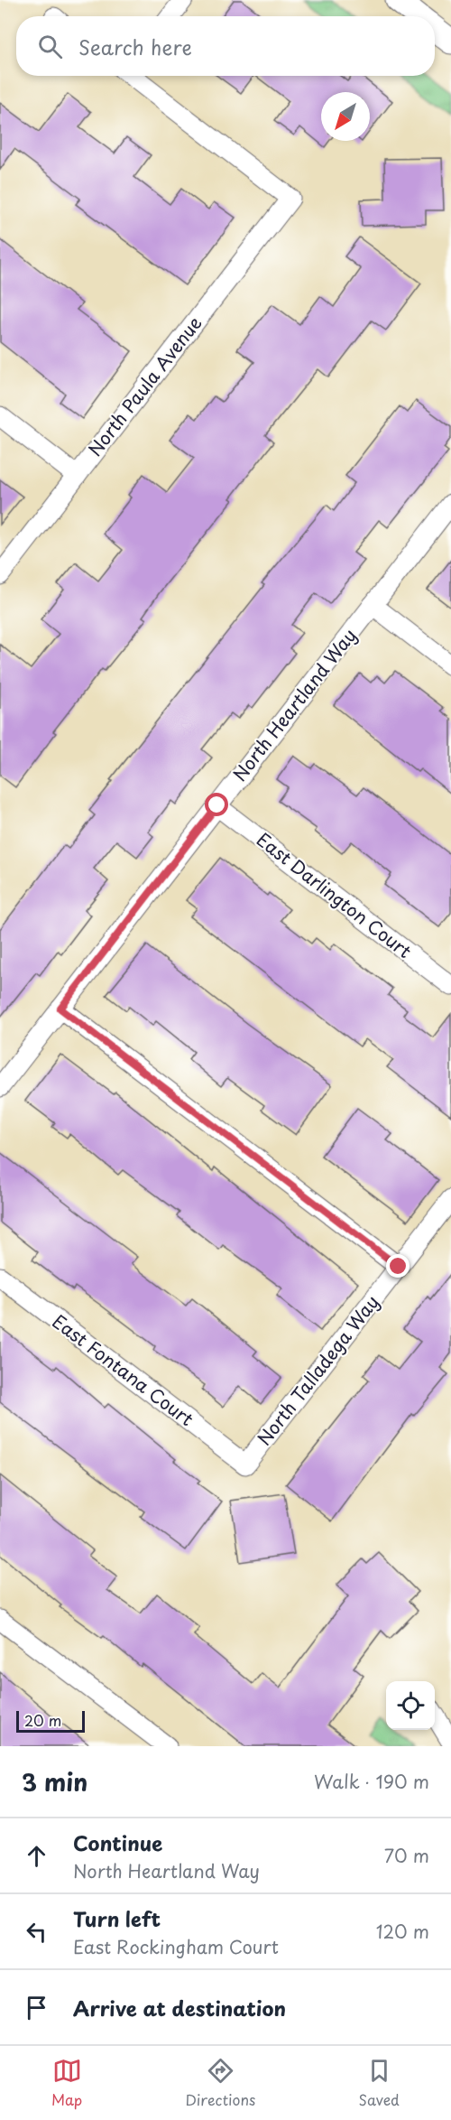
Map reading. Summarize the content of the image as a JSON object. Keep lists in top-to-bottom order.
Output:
{
  "streets": {
    "street": [
      "North Paula Avenue",
      "North Heartland Way",
      "East Darlington Court",
      "East Fontana Court",
      "North Talladega Way"
    ]
  },
  "crossings": [
    ["North Heartland Way", "East Darlington Court"],
    ["East Fontana Court", "North Talladega Way"]
  ],
  "scale_bar": "20 m",
  "north": "bottom left",
  "page": {
    "search": "Search here",
    "scale": "20 m",
    "heading": ["3 min", "Walk · 190 m"],
    "list": [
      ["Continue", "North Heartland Way", "70 m"],
      ["Turn left", "East Rockingham Court", "120 m"],
      "Arrive at destination"
    ],
    "nav": ["Map", "Directions", "Saved"]
  }
}
